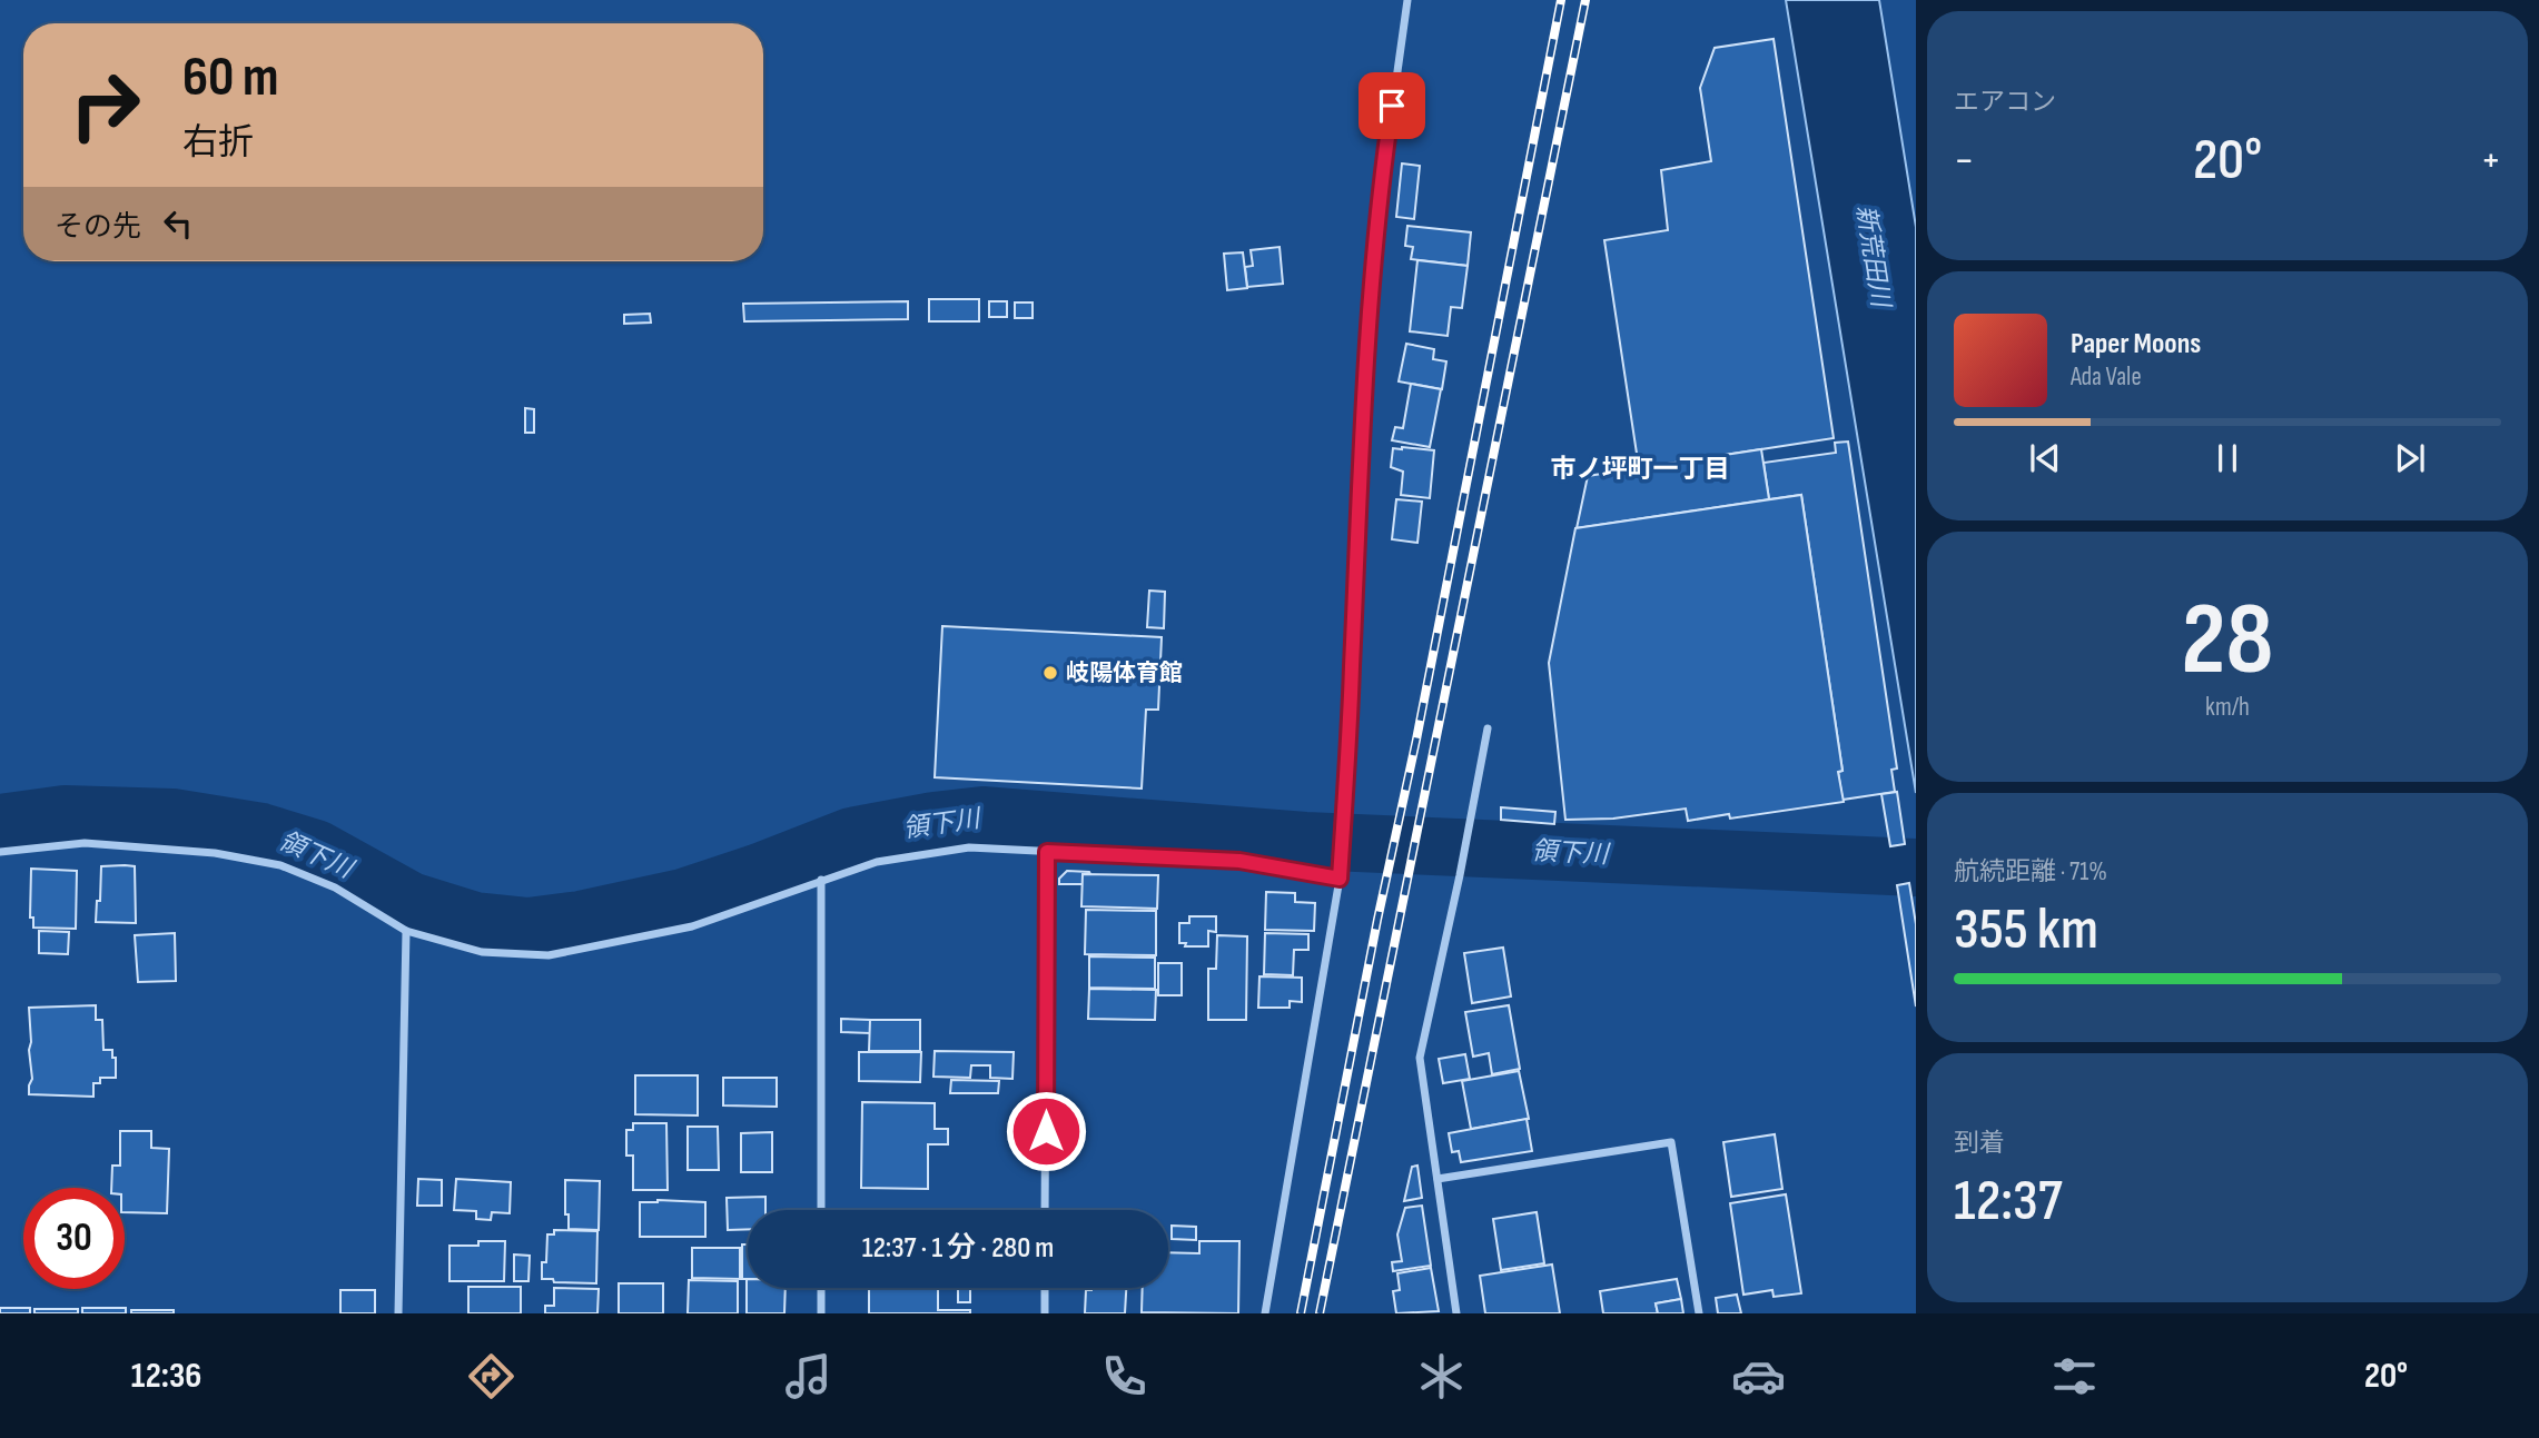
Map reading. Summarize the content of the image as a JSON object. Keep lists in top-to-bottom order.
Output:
{
  "districts": ["市ノ坪町一丁目"],
  "water": ["新荒田川", "領下川"],
  "places": ["岐陽体育館"],
  "page": {
    "tile": [
      "エアコン",
      ["28", "km/h"],
      ["航続距離 · 71%", "355 km"],
      ["到着", "12:37"]
    ],
    "turn": ["60 m", "右折"],
    "heat": ["−", "20°", "+"],
    "then": "その先",
    "song": ["Paper Moons", "Ada Vale"],
    "limit": "30",
    "trip": "12:37 · 1 分 · 280 m",
    "tabs": ["12:36", "20°"]
  }
}
